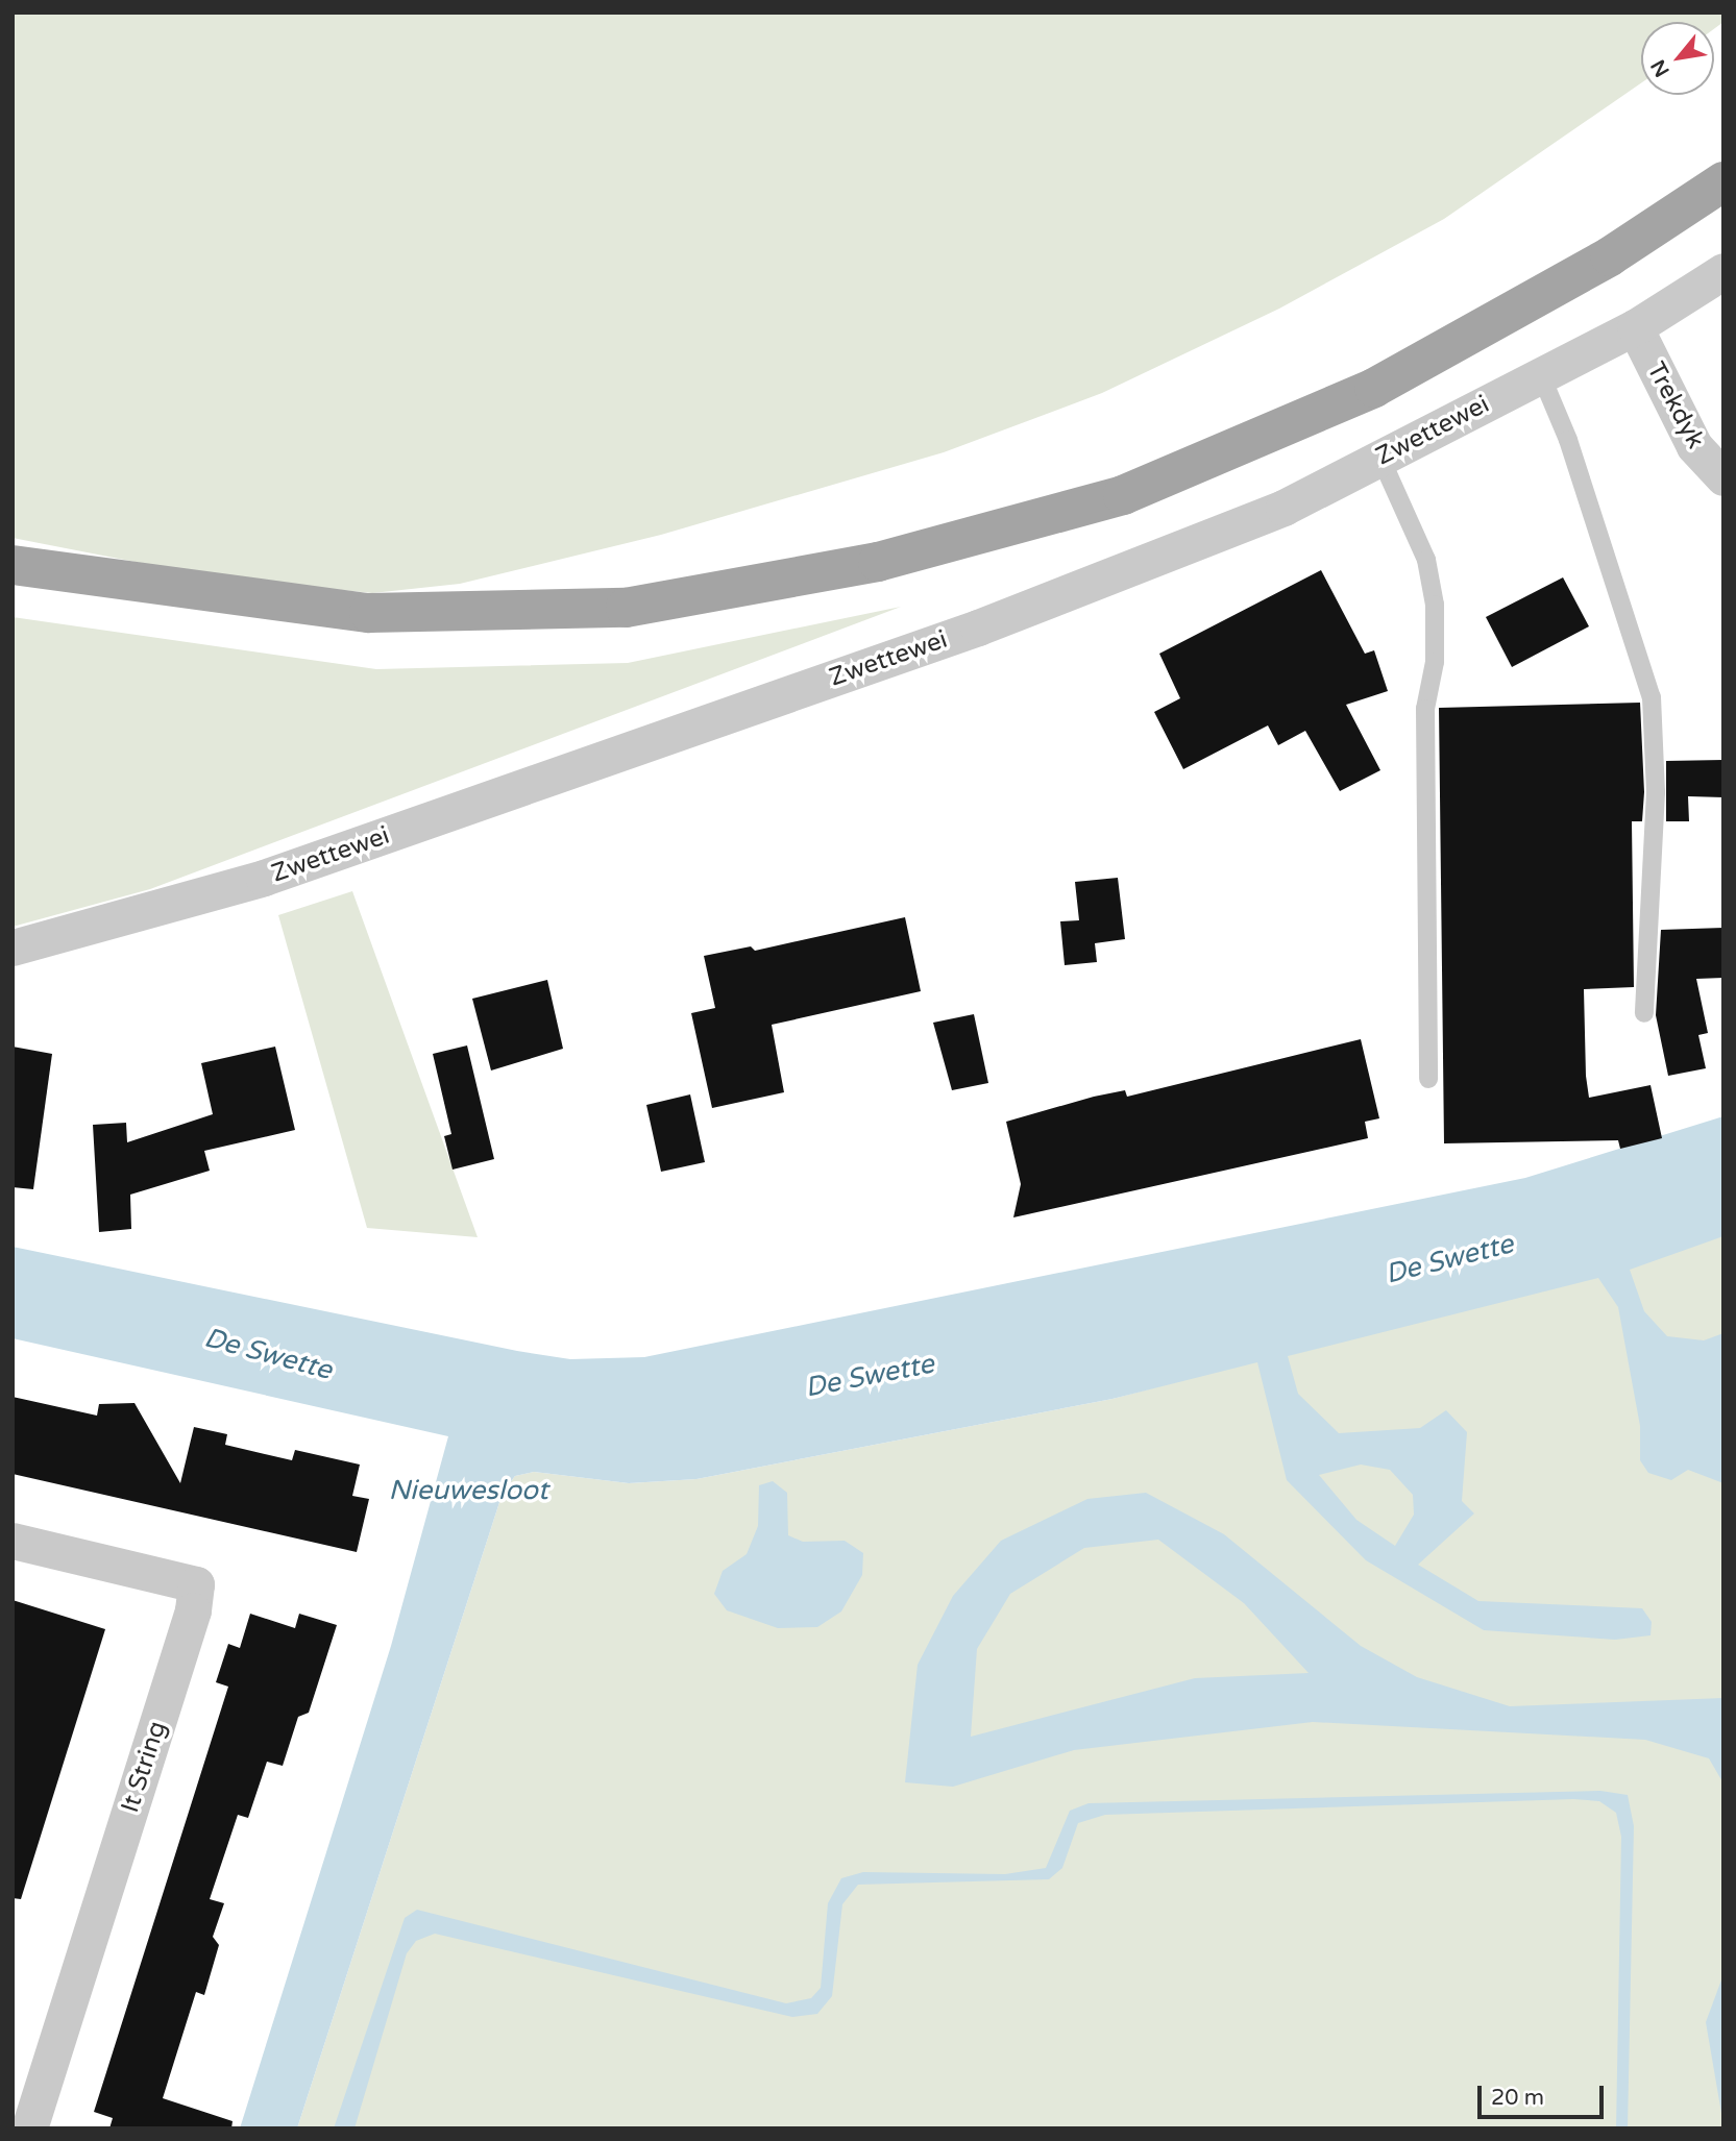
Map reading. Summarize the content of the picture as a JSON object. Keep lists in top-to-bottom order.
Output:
{
  "streets": {
    "street": ["Trekdyk", "Zwettewei", "It String"]
  },
  "crossings": [
    ["Trekdyk", "Zwettewei"]
  ],
  "water": ["De Swette", "Nieuwesloot"],
  "scale_bar": "20 m",
  "north": "bottom left"
}
